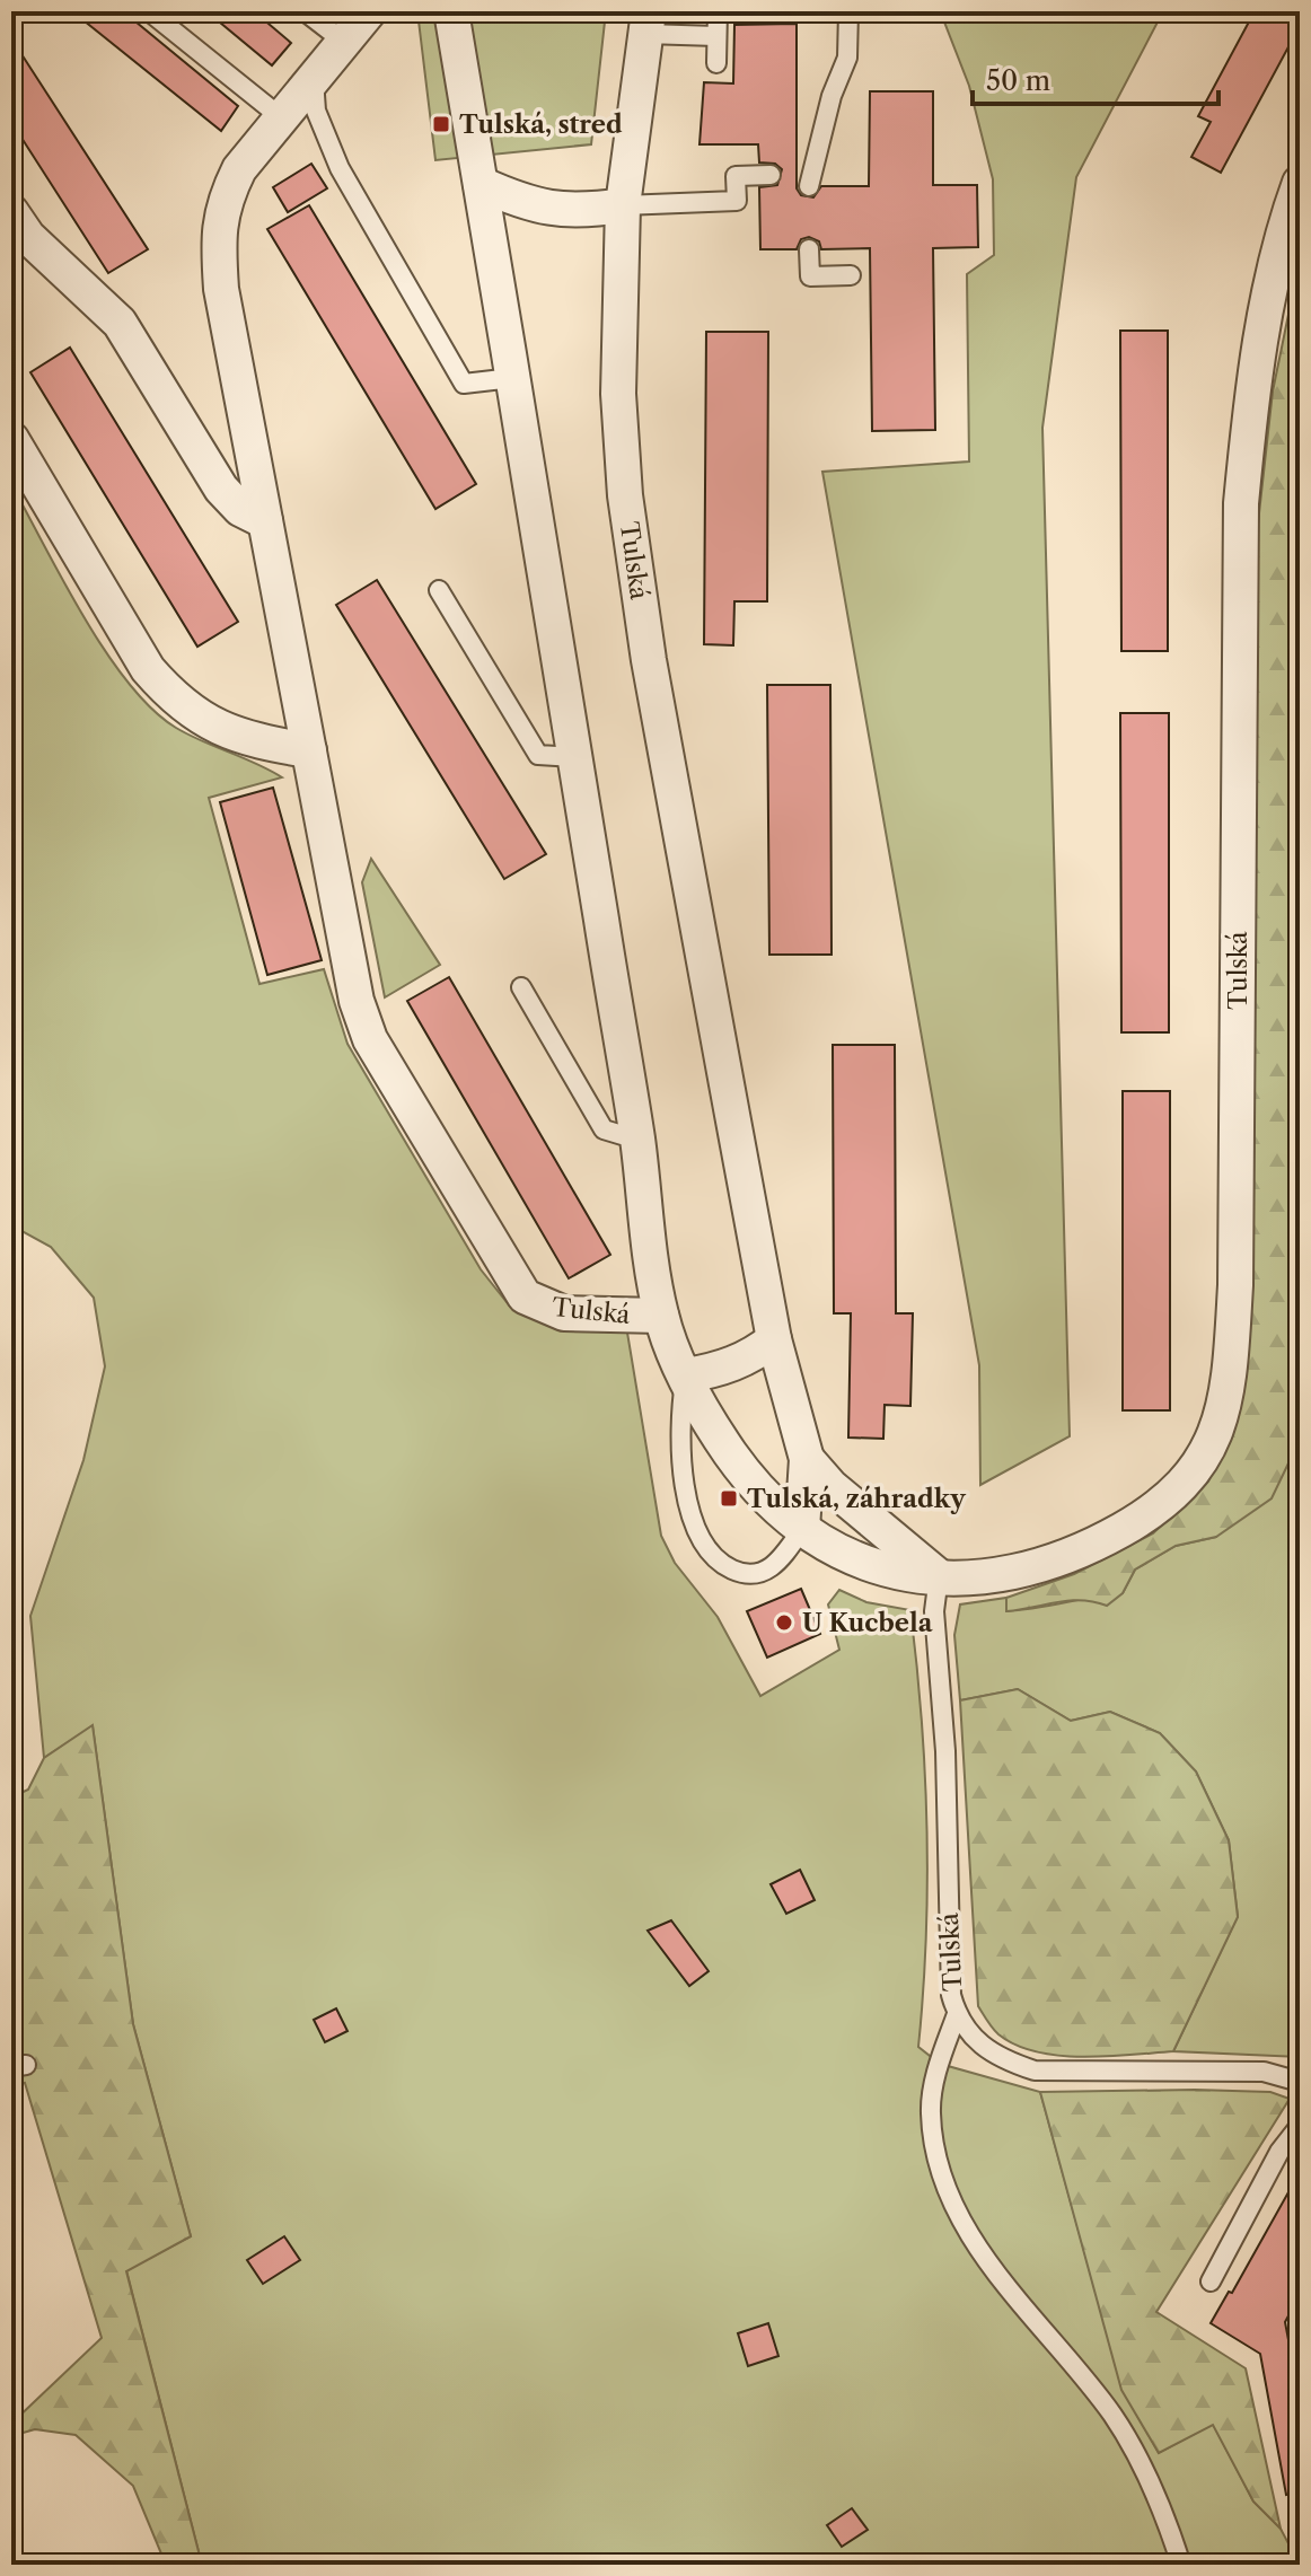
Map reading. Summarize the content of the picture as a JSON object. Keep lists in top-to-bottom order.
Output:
{
  "streets": {
    "street": ["Tulská"]
  },
  "places": {
    "transit": ["Tulská, stred", "Tulská, záhradky"],
    "other": ["U Kucbela"]
  },
  "scale_bar": "50 m"
}
